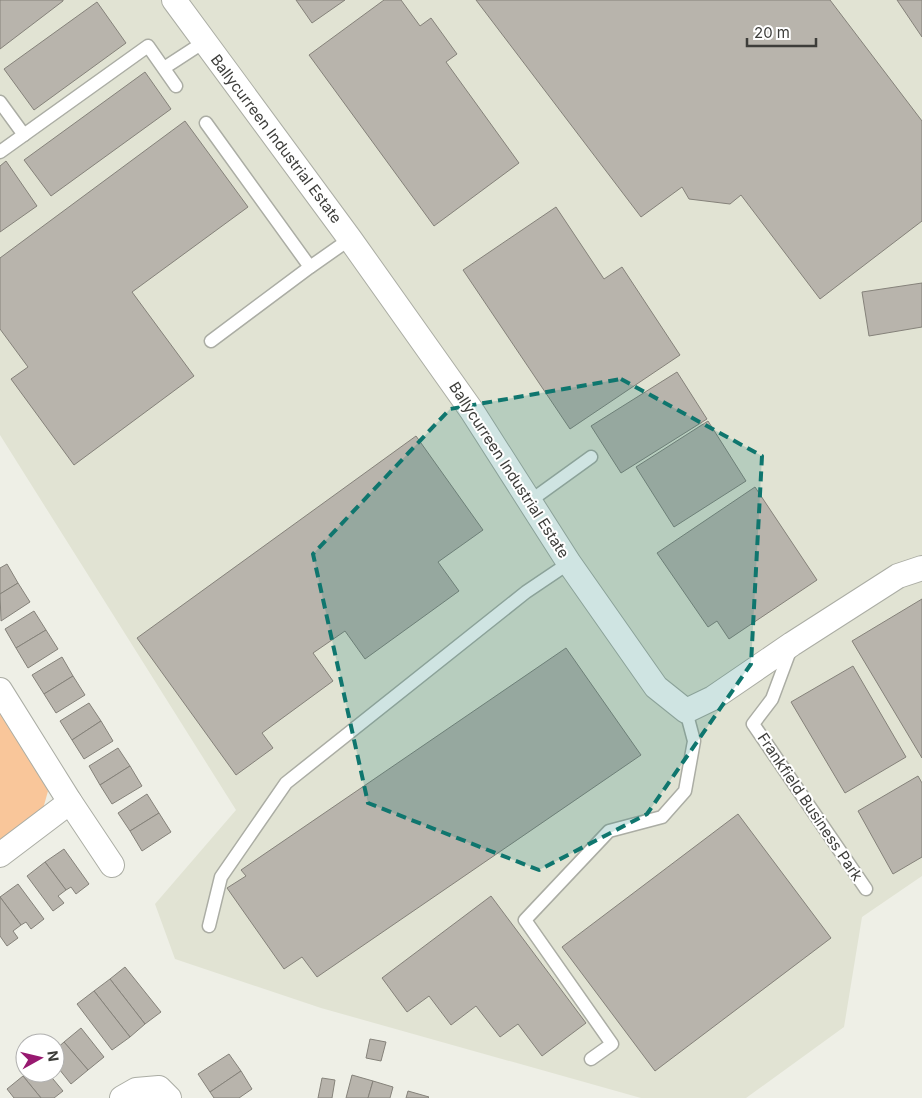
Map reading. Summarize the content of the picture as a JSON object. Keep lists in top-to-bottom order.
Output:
{
  "streets": {
    "street": ["Ballycurreen Industrial Estate"],
    "lane": ["Frankfield Business Park"]
  },
  "scale_bar": "20 m",
  "north": "right"
}
